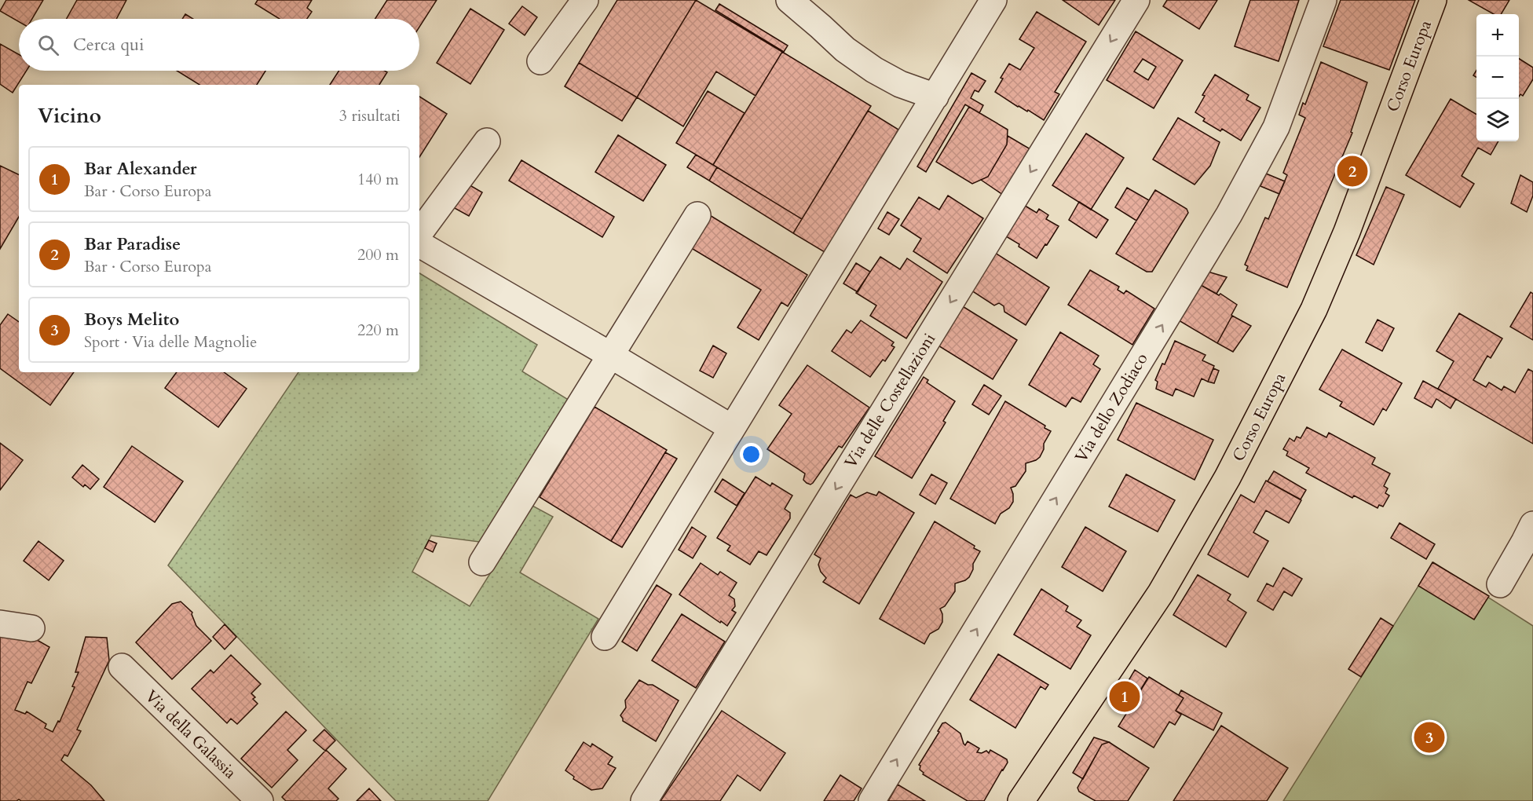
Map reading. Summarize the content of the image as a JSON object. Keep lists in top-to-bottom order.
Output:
{
  "streets": {
    "main road": ["Corso Europa"],
    "street": ["Via delle Costellazioni", "Via dello Zodiaco", "Via della Galassia"]
  },
  "one_way": ["Via dello Zodiaco"],
  "page": {
    "map_buttons": ["+", "−"],
    "search": "Cerca qui",
    "heading": ["Vicino", "3 risultati"],
    "list": [
      {
        "mark": "1",
        "name": "Bar Alexander",
        "note": "Bar · Corso Europa",
        "value": "140 m"
      },
      {
        "mark": "2",
        "name": "Bar Paradise",
        "note": "Bar · Corso Europa",
        "value": "200 m"
      },
      {
        "mark": "3",
        "name": "Boys Melito",
        "note": "Sport · Via delle Magnolie",
        "value": "220 m"
      }
    ],
    "pins": ["2", "1", "3"]
  }
}
